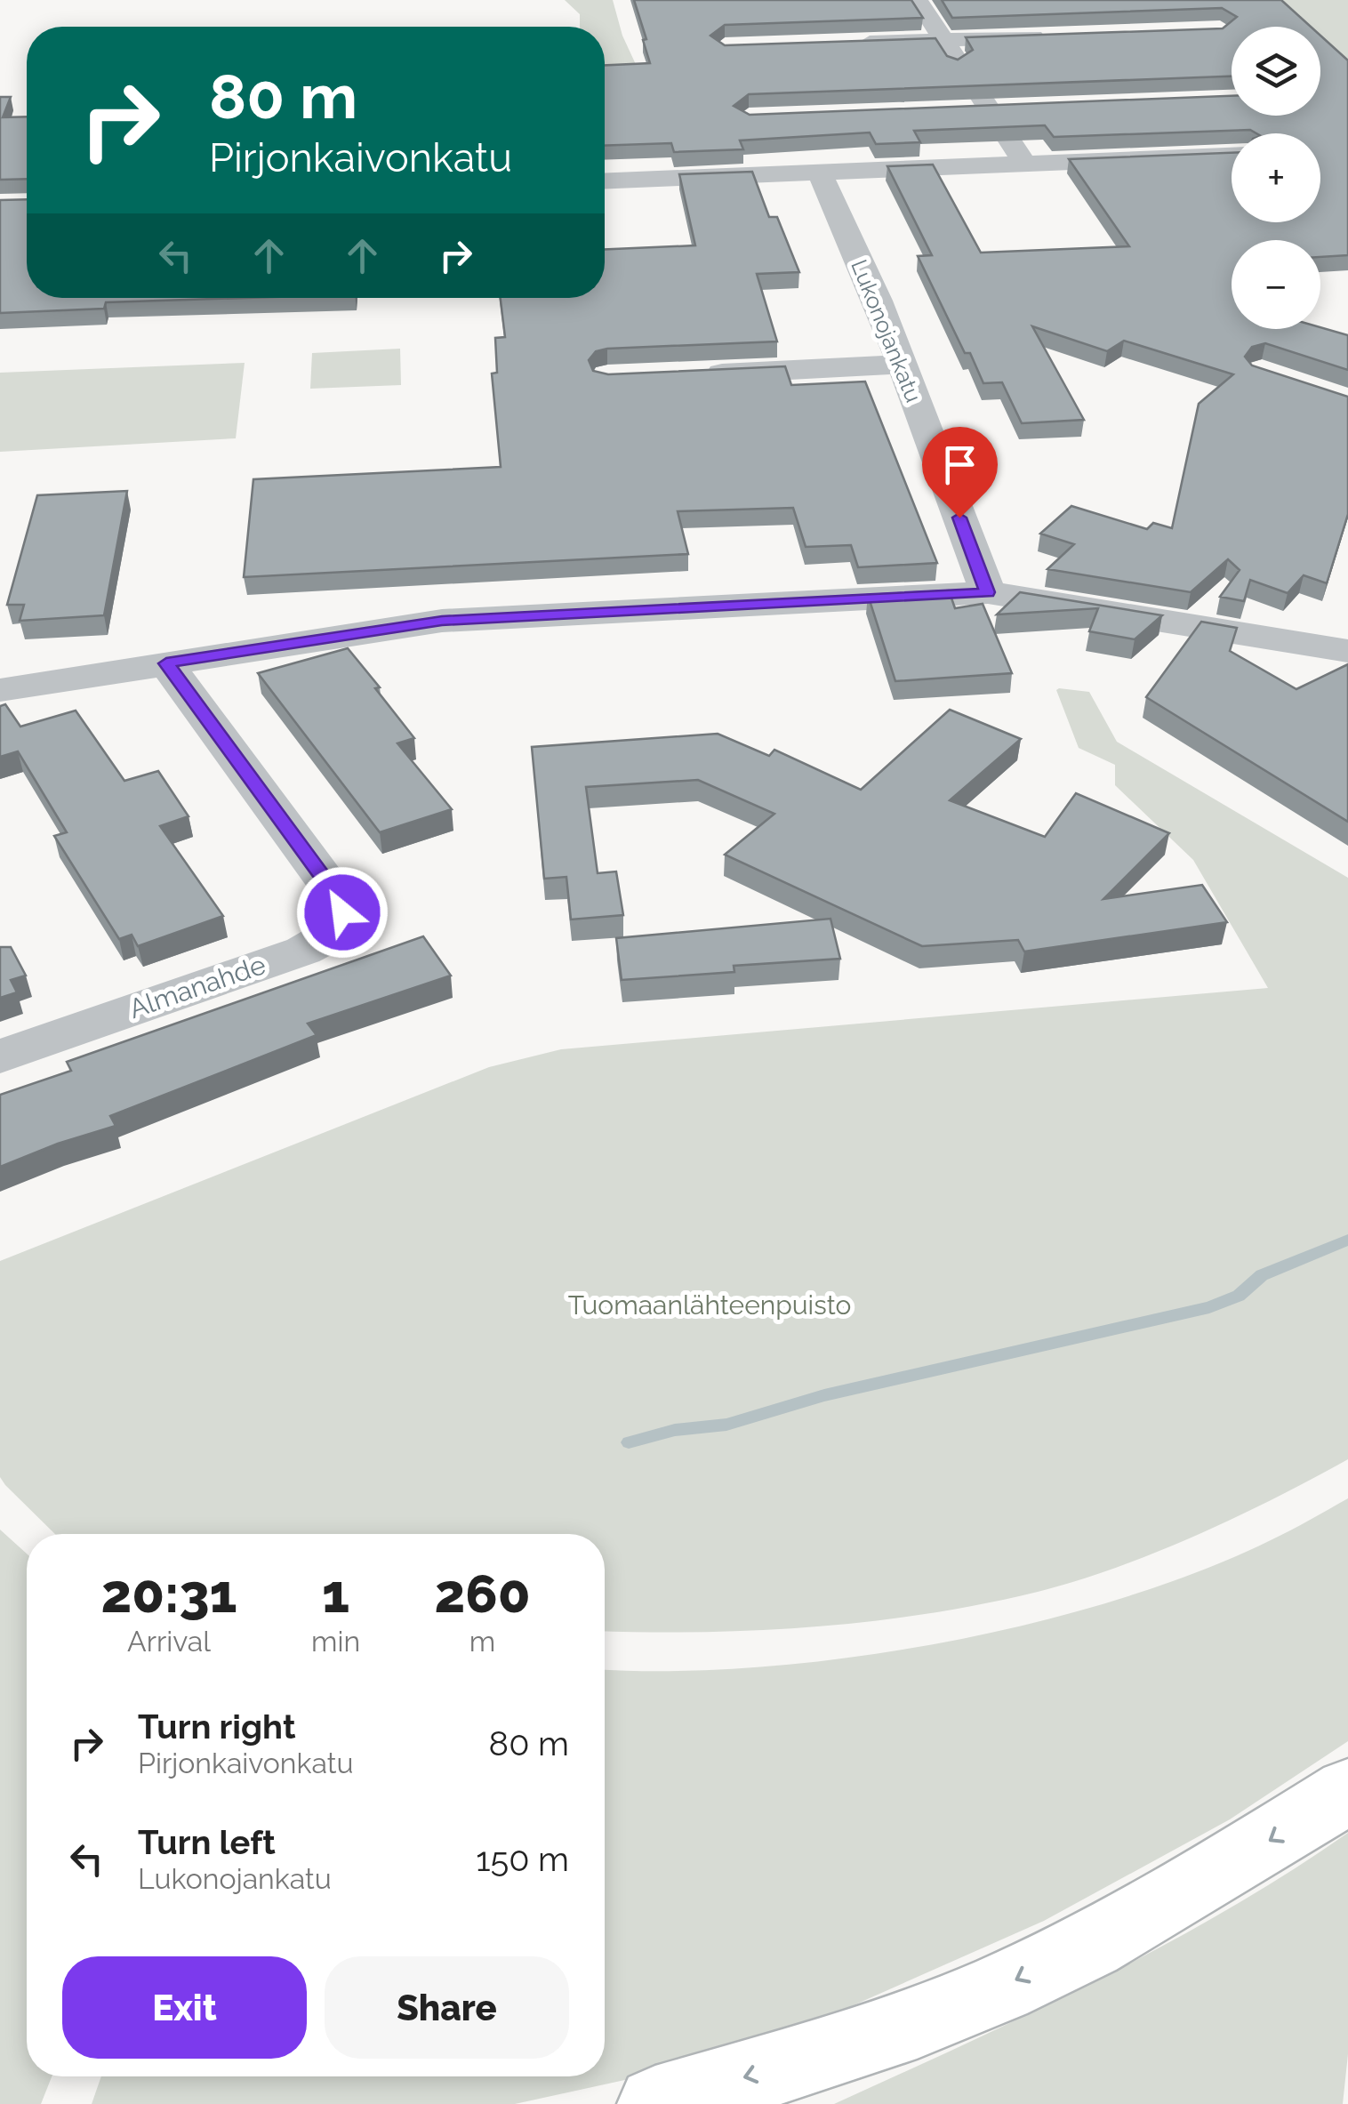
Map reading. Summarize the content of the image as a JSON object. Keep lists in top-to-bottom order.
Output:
{
  "streets": {
    "street": ["Lukonojankatu", "Almanahde"]
  },
  "parks": ["Tuomaanlähteenpuisto"],
  "page": {
    "map_buttons": ["+", "−"],
    "turn": ["80 m", "Pirjonkaivonkatu"],
    "eta": [
      "20:31",
      "Arrival",
      "1",
      "min",
      "260",
      "m"
    ],
    "list": [
      {
        "name": "Turn right",
        "note": "Pirjonkaivonkatu",
        "value": "80 m"
      },
      {
        "name": "Turn left",
        "note": "Lukonojankatu",
        "value": "150 m"
      }
    ],
    "buttons": ["Exit", "Share"]
  }
}
